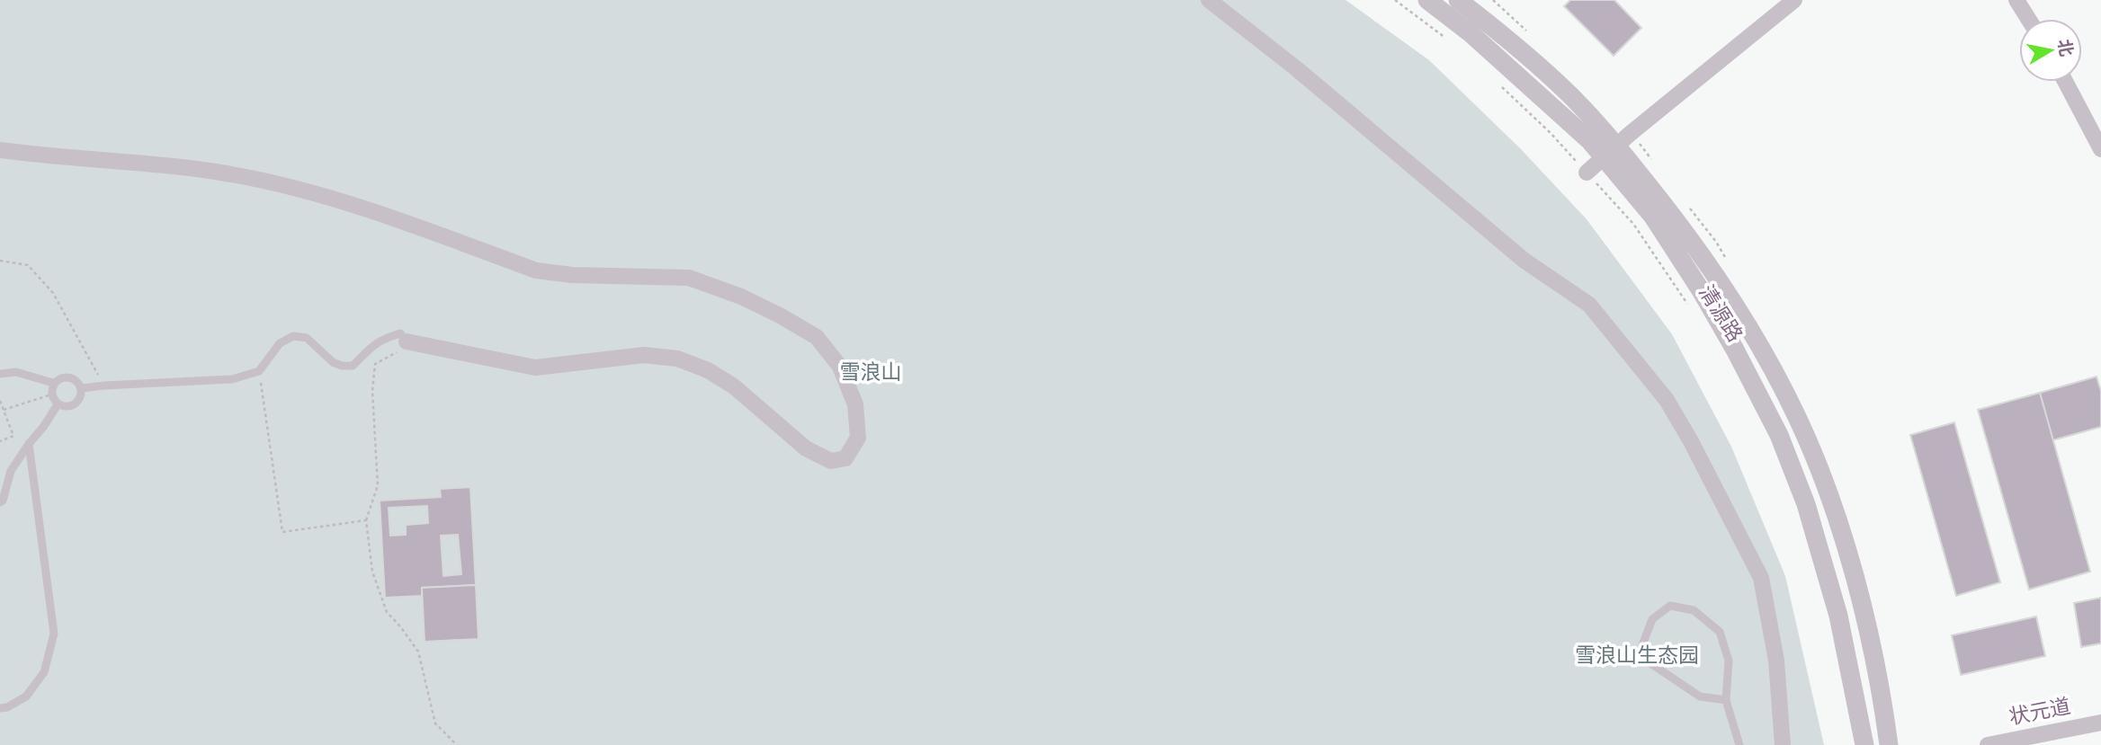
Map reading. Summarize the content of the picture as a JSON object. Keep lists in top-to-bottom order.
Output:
{
  "streets": {
    "street": ["清源路", "状元道"]
  },
  "parks": ["雪浪山", "雪浪山生态园"],
  "north": "right"
}
